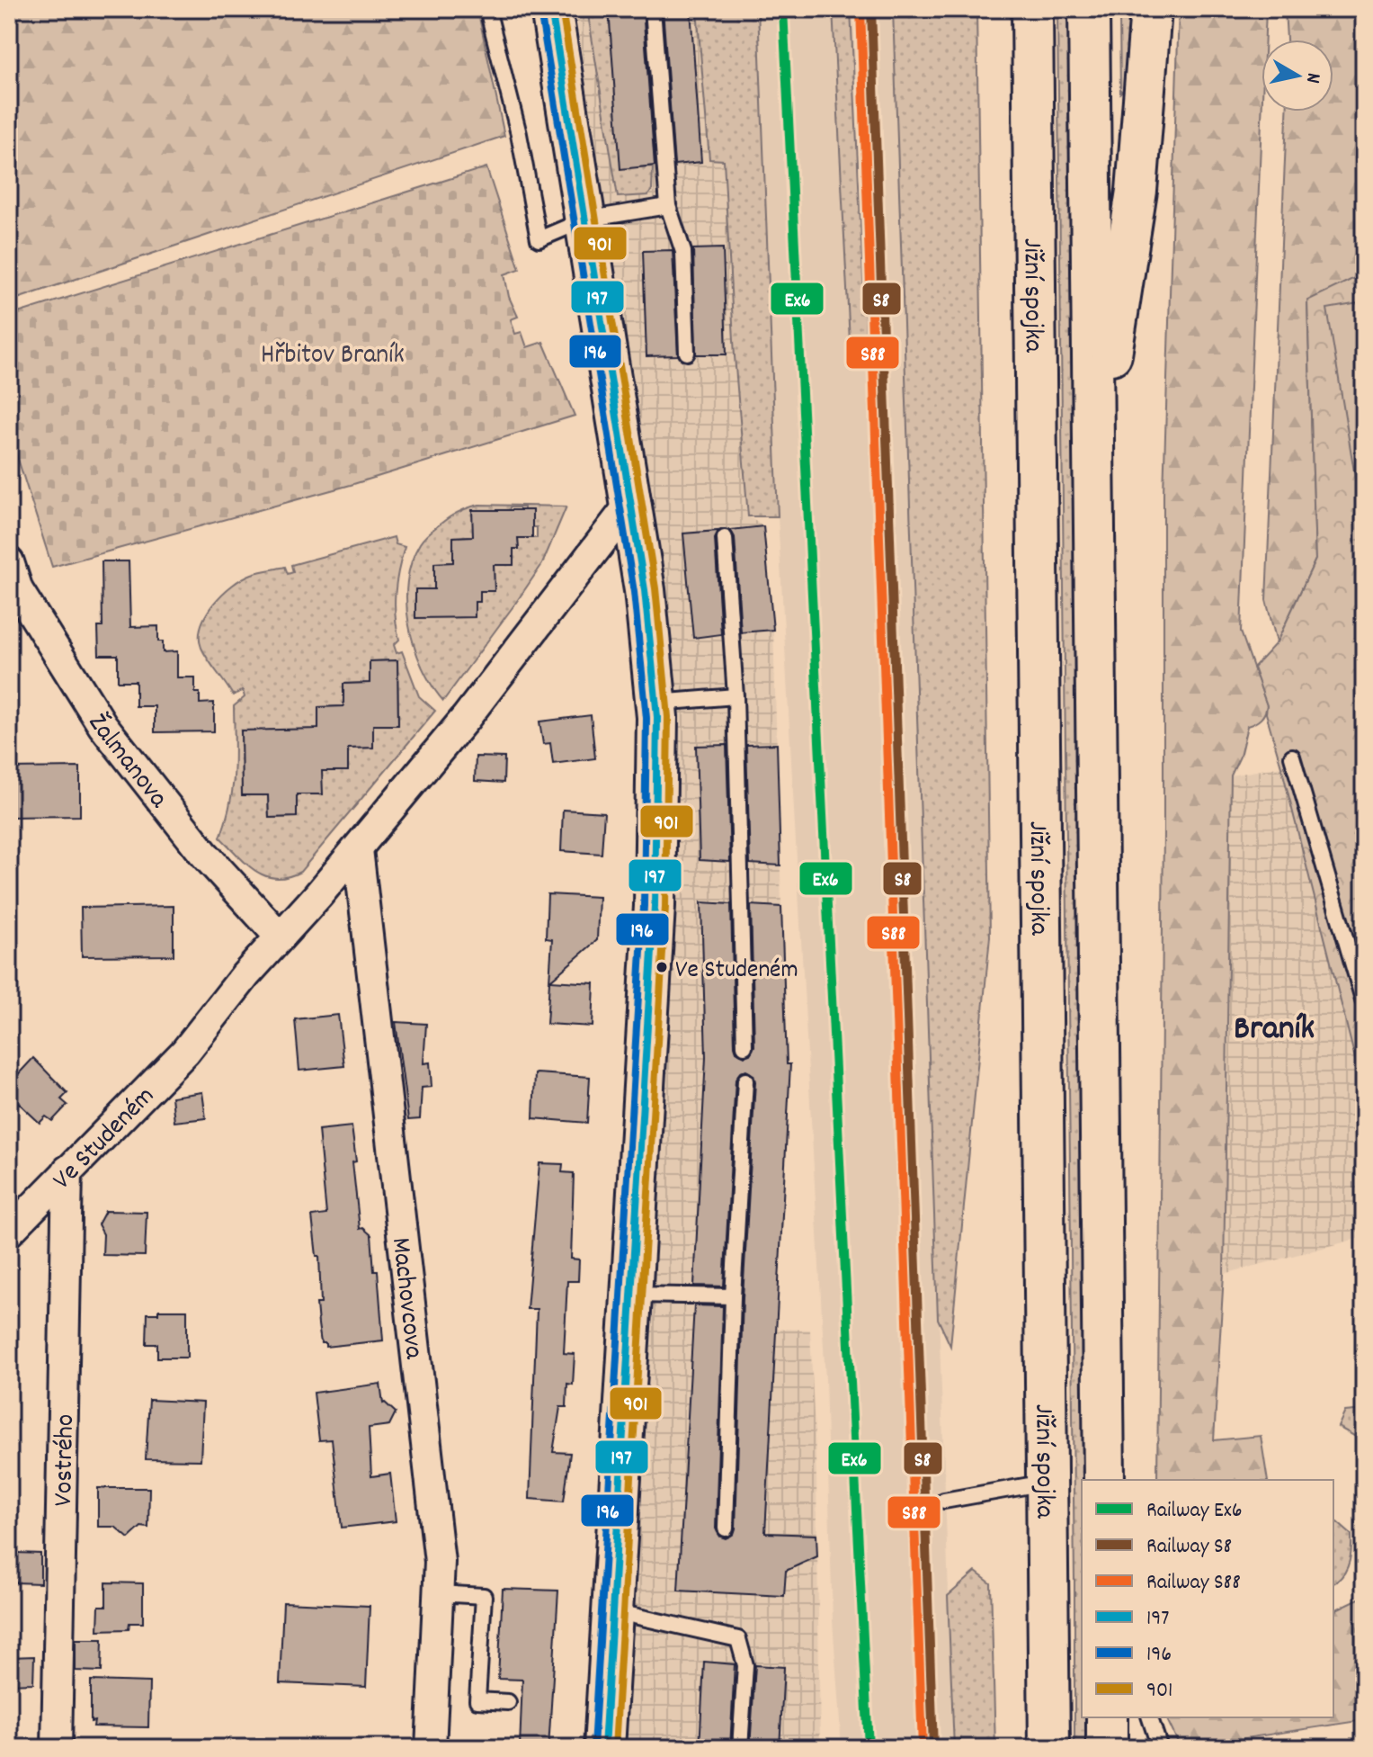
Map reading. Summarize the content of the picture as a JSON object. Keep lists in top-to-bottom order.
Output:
{
  "streets": {
    "main road": ["Jižní spojka"],
    "street": [
      "Žalmanova",
      "Ve Studeném",
      "Machovcova",
      "Vostrého"
    ]
  },
  "crossings": [
    ["Žalmanova", "Ve Studeném"],
    ["Ve Studeném", "Machovcova"],
    ["Ve Studeném", "Vostrého"]
  ],
  "districts": ["Braník"],
  "parks": ["Hřbitov Braník"],
  "places": ["Ve Studeném"],
  "lines": [
    "rail line Ex6",
    "rail line S8",
    "rail line S88",
    "transit line 197",
    "transit line 901",
    "transit line 196"
  ],
  "legend": [
    "Railway Ex6",
    "Railway S8",
    "Railway S88",
    "197",
    "196",
    "901"
  ],
  "north": "right"
}
